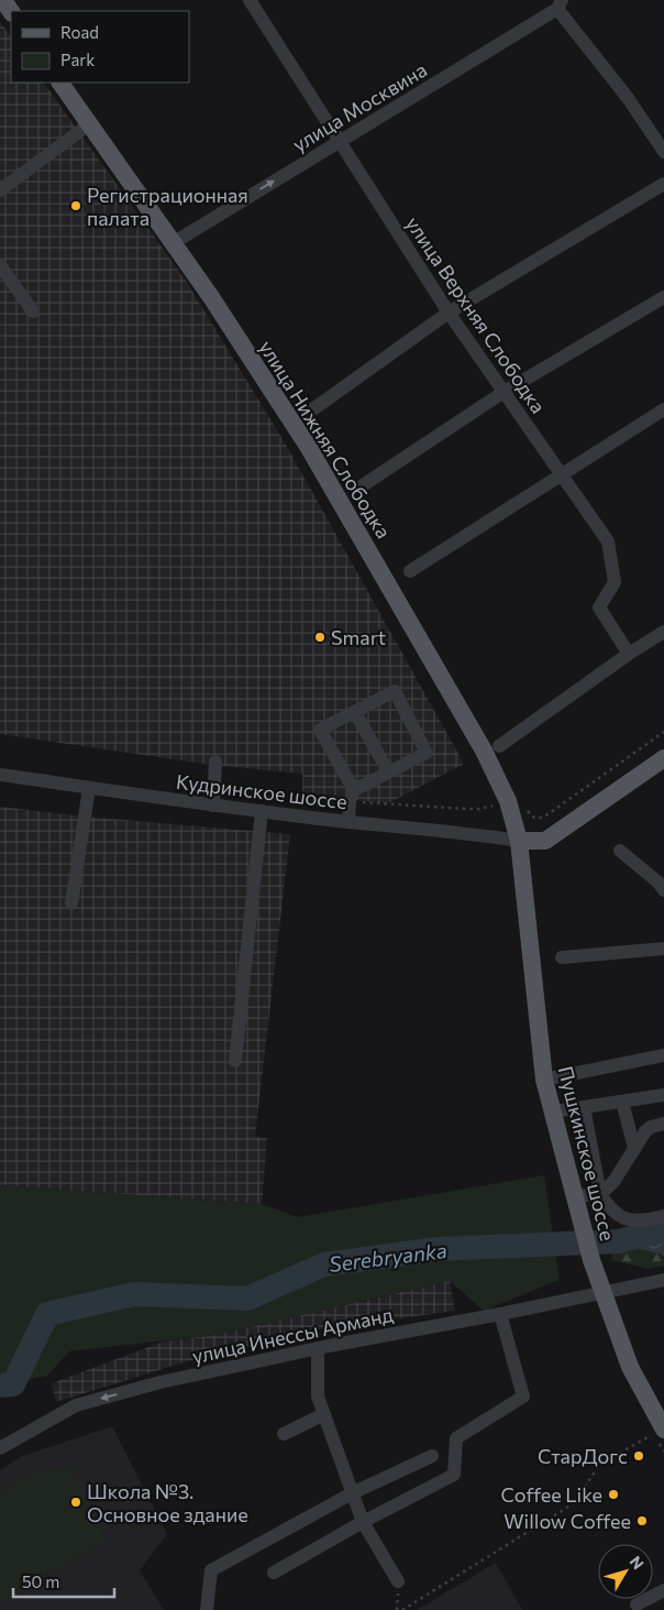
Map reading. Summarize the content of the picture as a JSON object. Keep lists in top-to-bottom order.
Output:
{
  "streets": {
    "main road": ["улица Нижняя Слободка", "Пушкинское шоссе"],
    "street": [
      "улица Москвина",
      "улица Верхняя Слободка",
      "Кудринское шоссе",
      "улица Инессы Арманд"
    ]
  },
  "crossings": [
    ["улица Москвина", "улица Верхняя Слободка"],
    ["улица Москвина", "улица Нижняя Слободка"],
    ["улица Нижняя Слободка", "Кудринское шоссе"],
    ["улица Нижняя Слободка", "Пушкинское шоссе"],
    ["Кудринское шоссе", "Пушкинское шоссе"],
    ["Пушкинское шоссе", "улица Инессы Арманд"]
  ],
  "one_way": ["улица Москвина", "улица Инессы Арманд"],
  "water": ["Serebryanka"],
  "places": [
    "Регистрационная палата",
    "Smart",
    "СтарДогс",
    "Coffee Like",
    "Школа №3. Основное здание",
    "Willow Coffee"
  ],
  "legend": ["Road", "Park"],
  "scale_bar": "50 m",
  "north": "top right"
}
